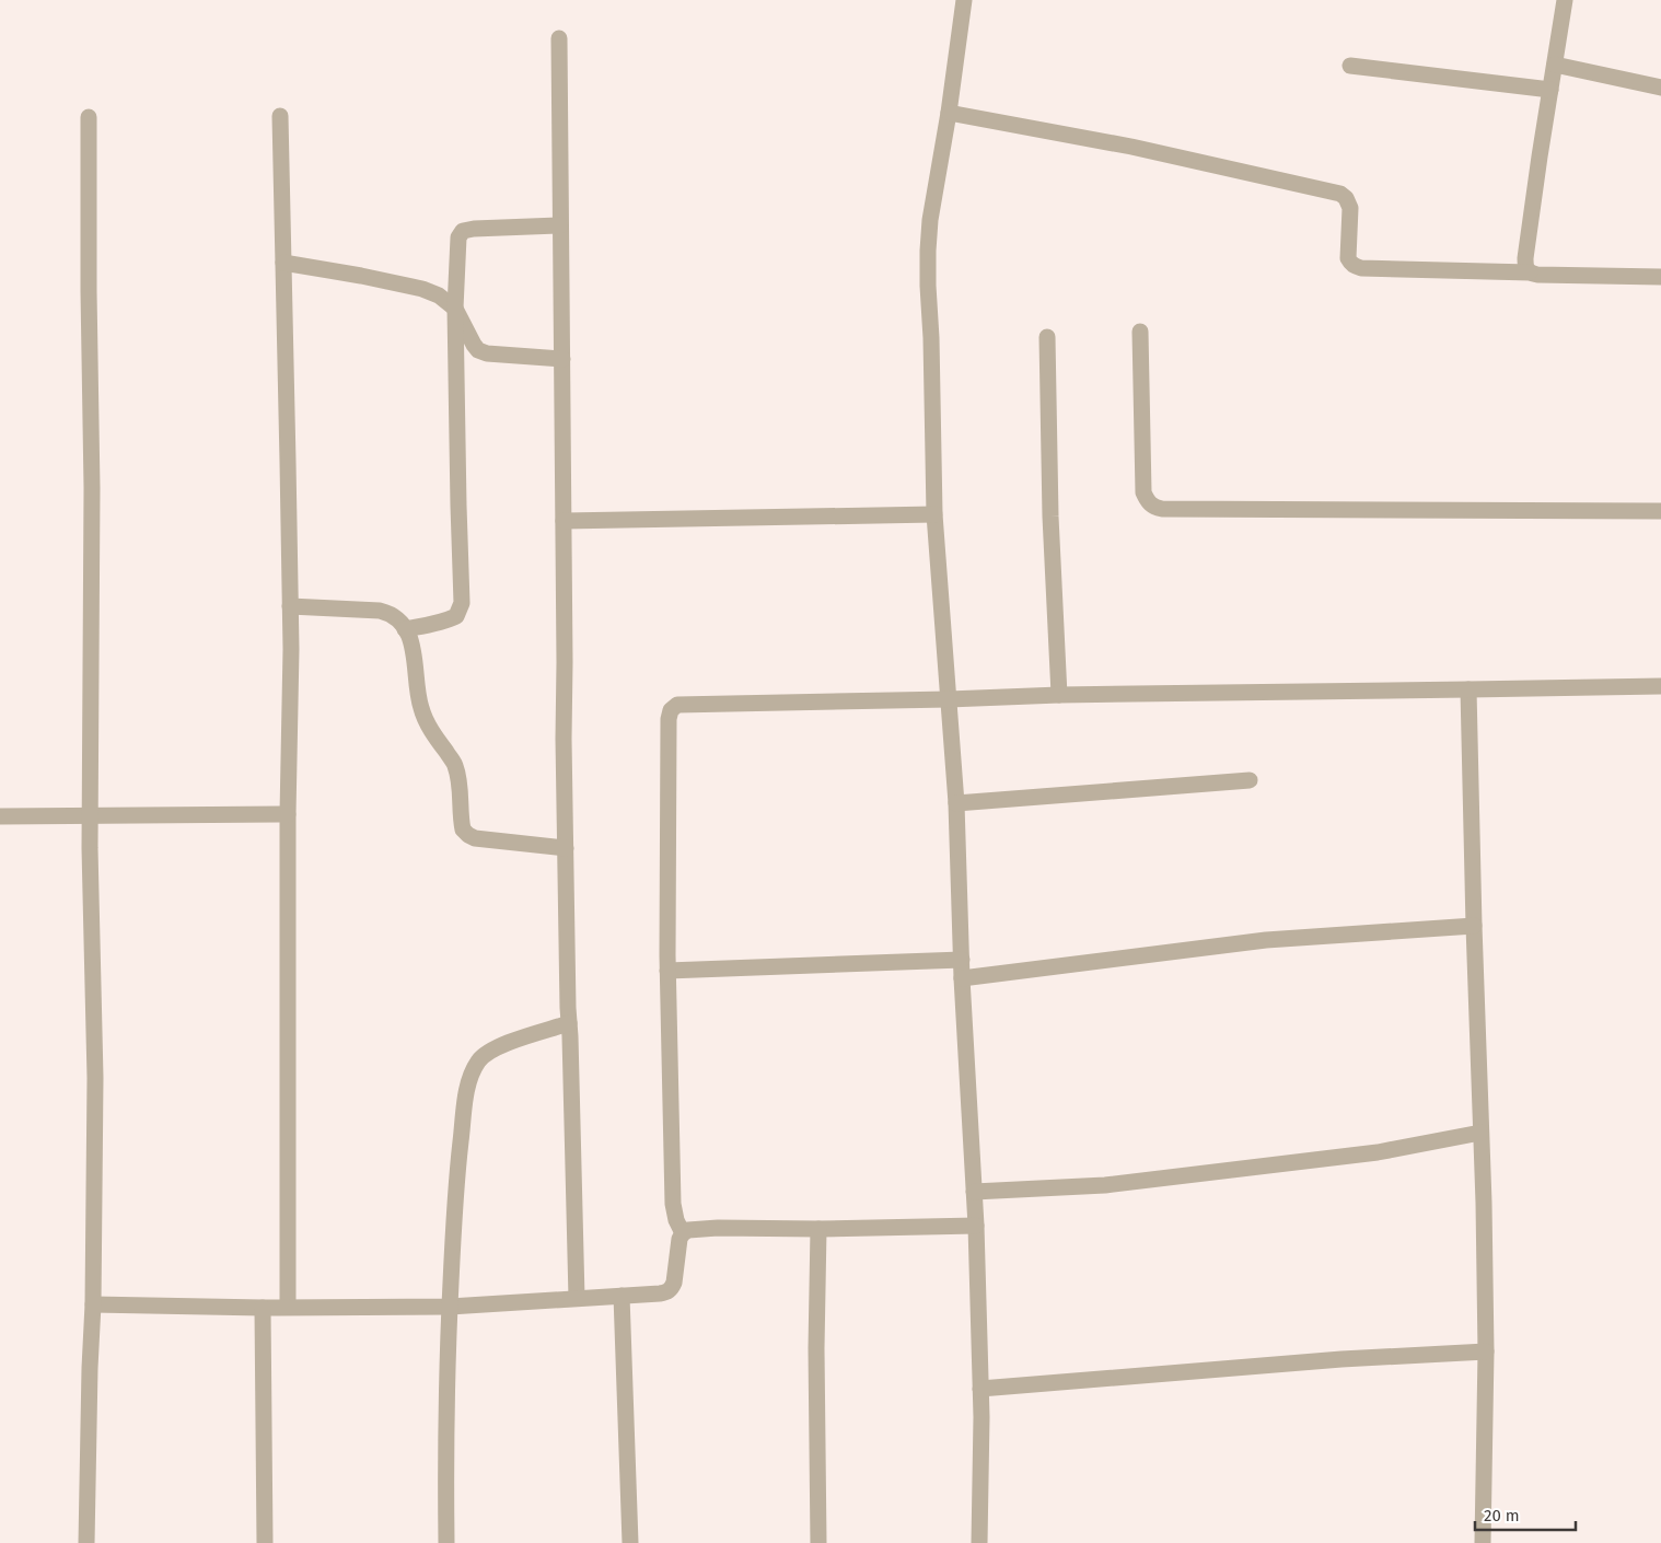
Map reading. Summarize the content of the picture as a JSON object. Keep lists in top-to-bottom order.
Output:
{
  "scale_bar": "20 m"
}
